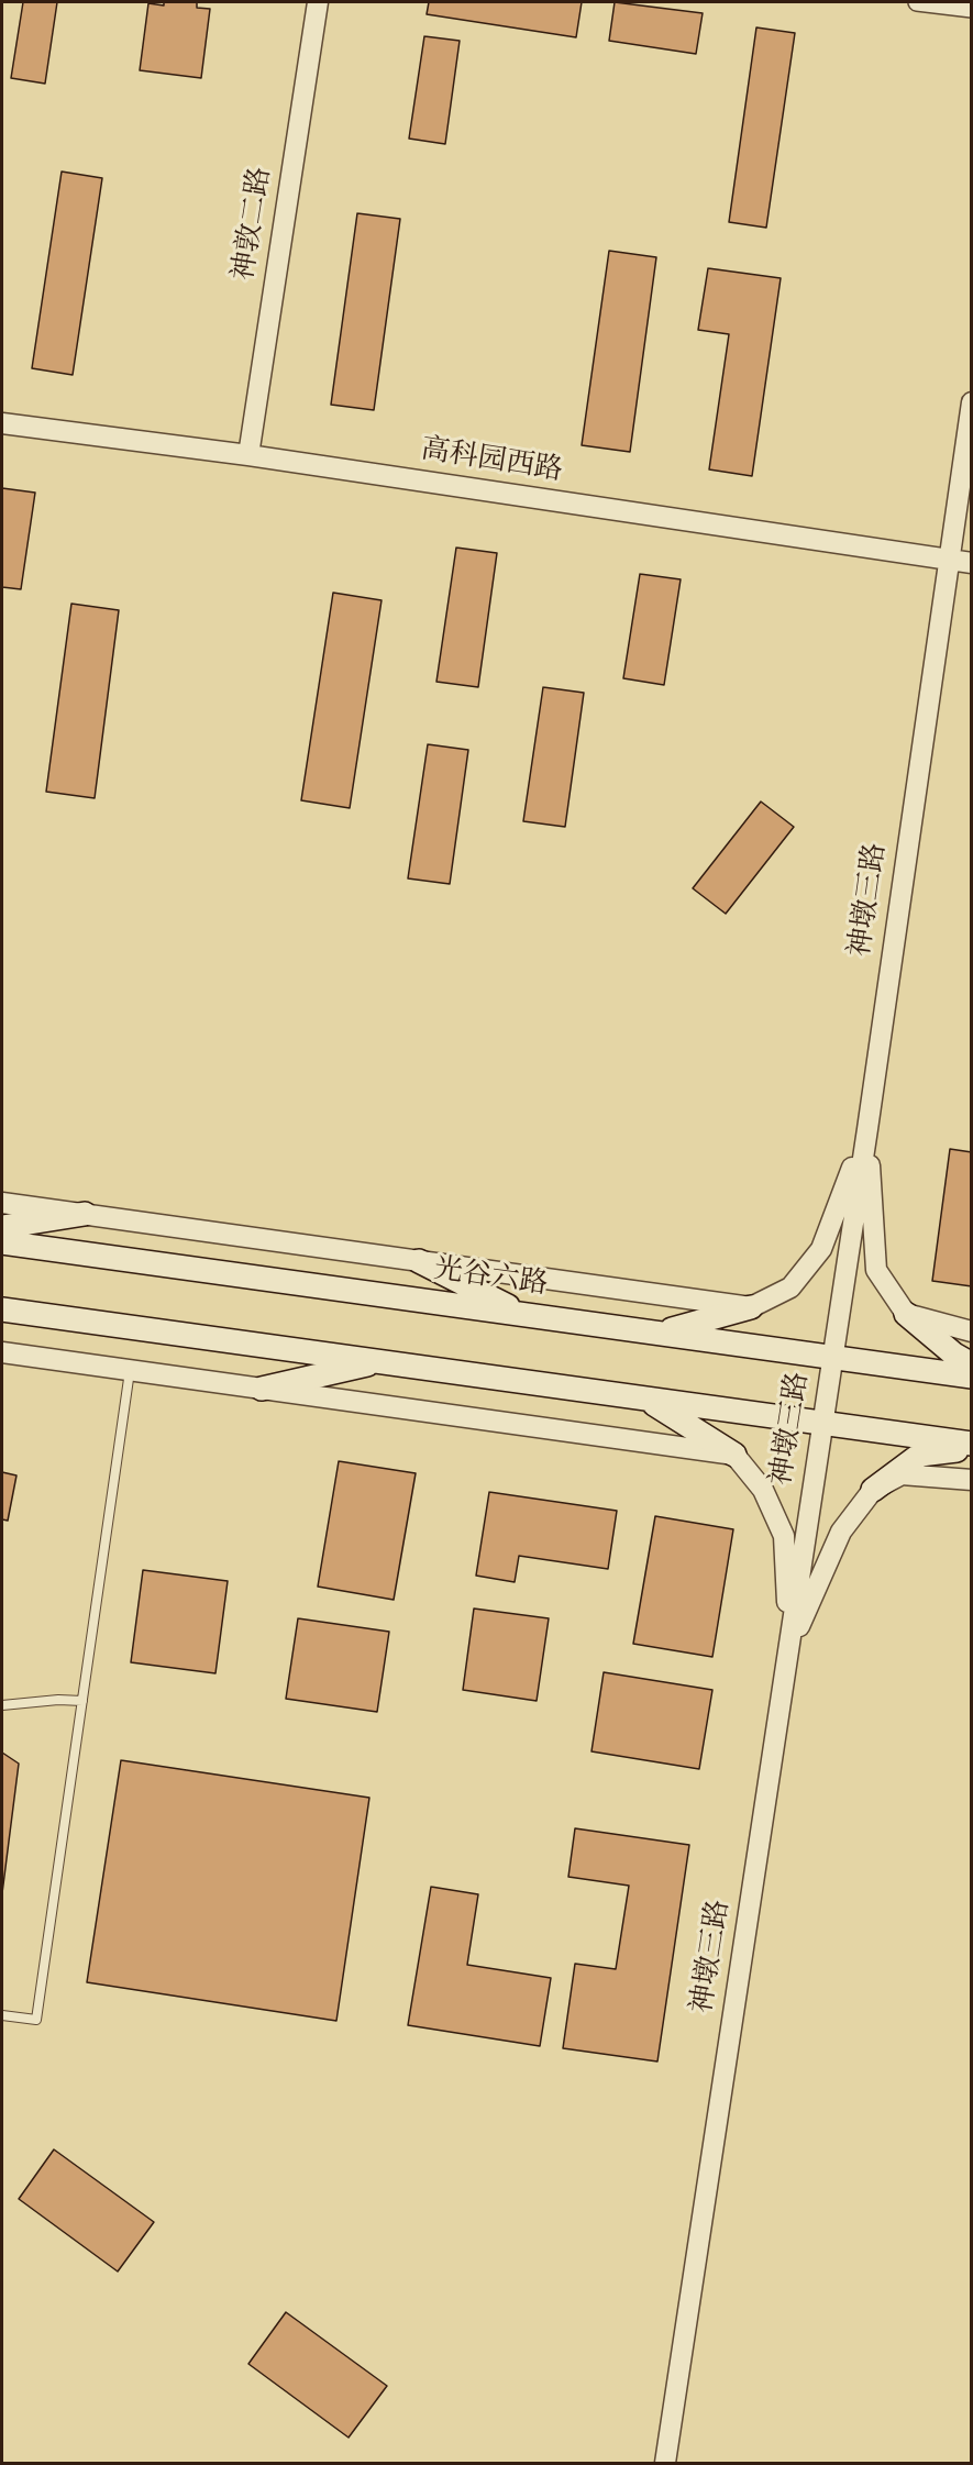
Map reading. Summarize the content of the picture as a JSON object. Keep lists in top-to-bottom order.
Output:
{
  "streets": {
    "main road": ["光谷六路"],
    "street": ["神敦二路", "高科园西路", "神墩三路"]
  },
  "crossings": [
    ["神敦二路", "高科园西路"],
    ["高科园西路", "神墩三路"],
    ["神墩三路", "光谷六路"]
  ]
}
